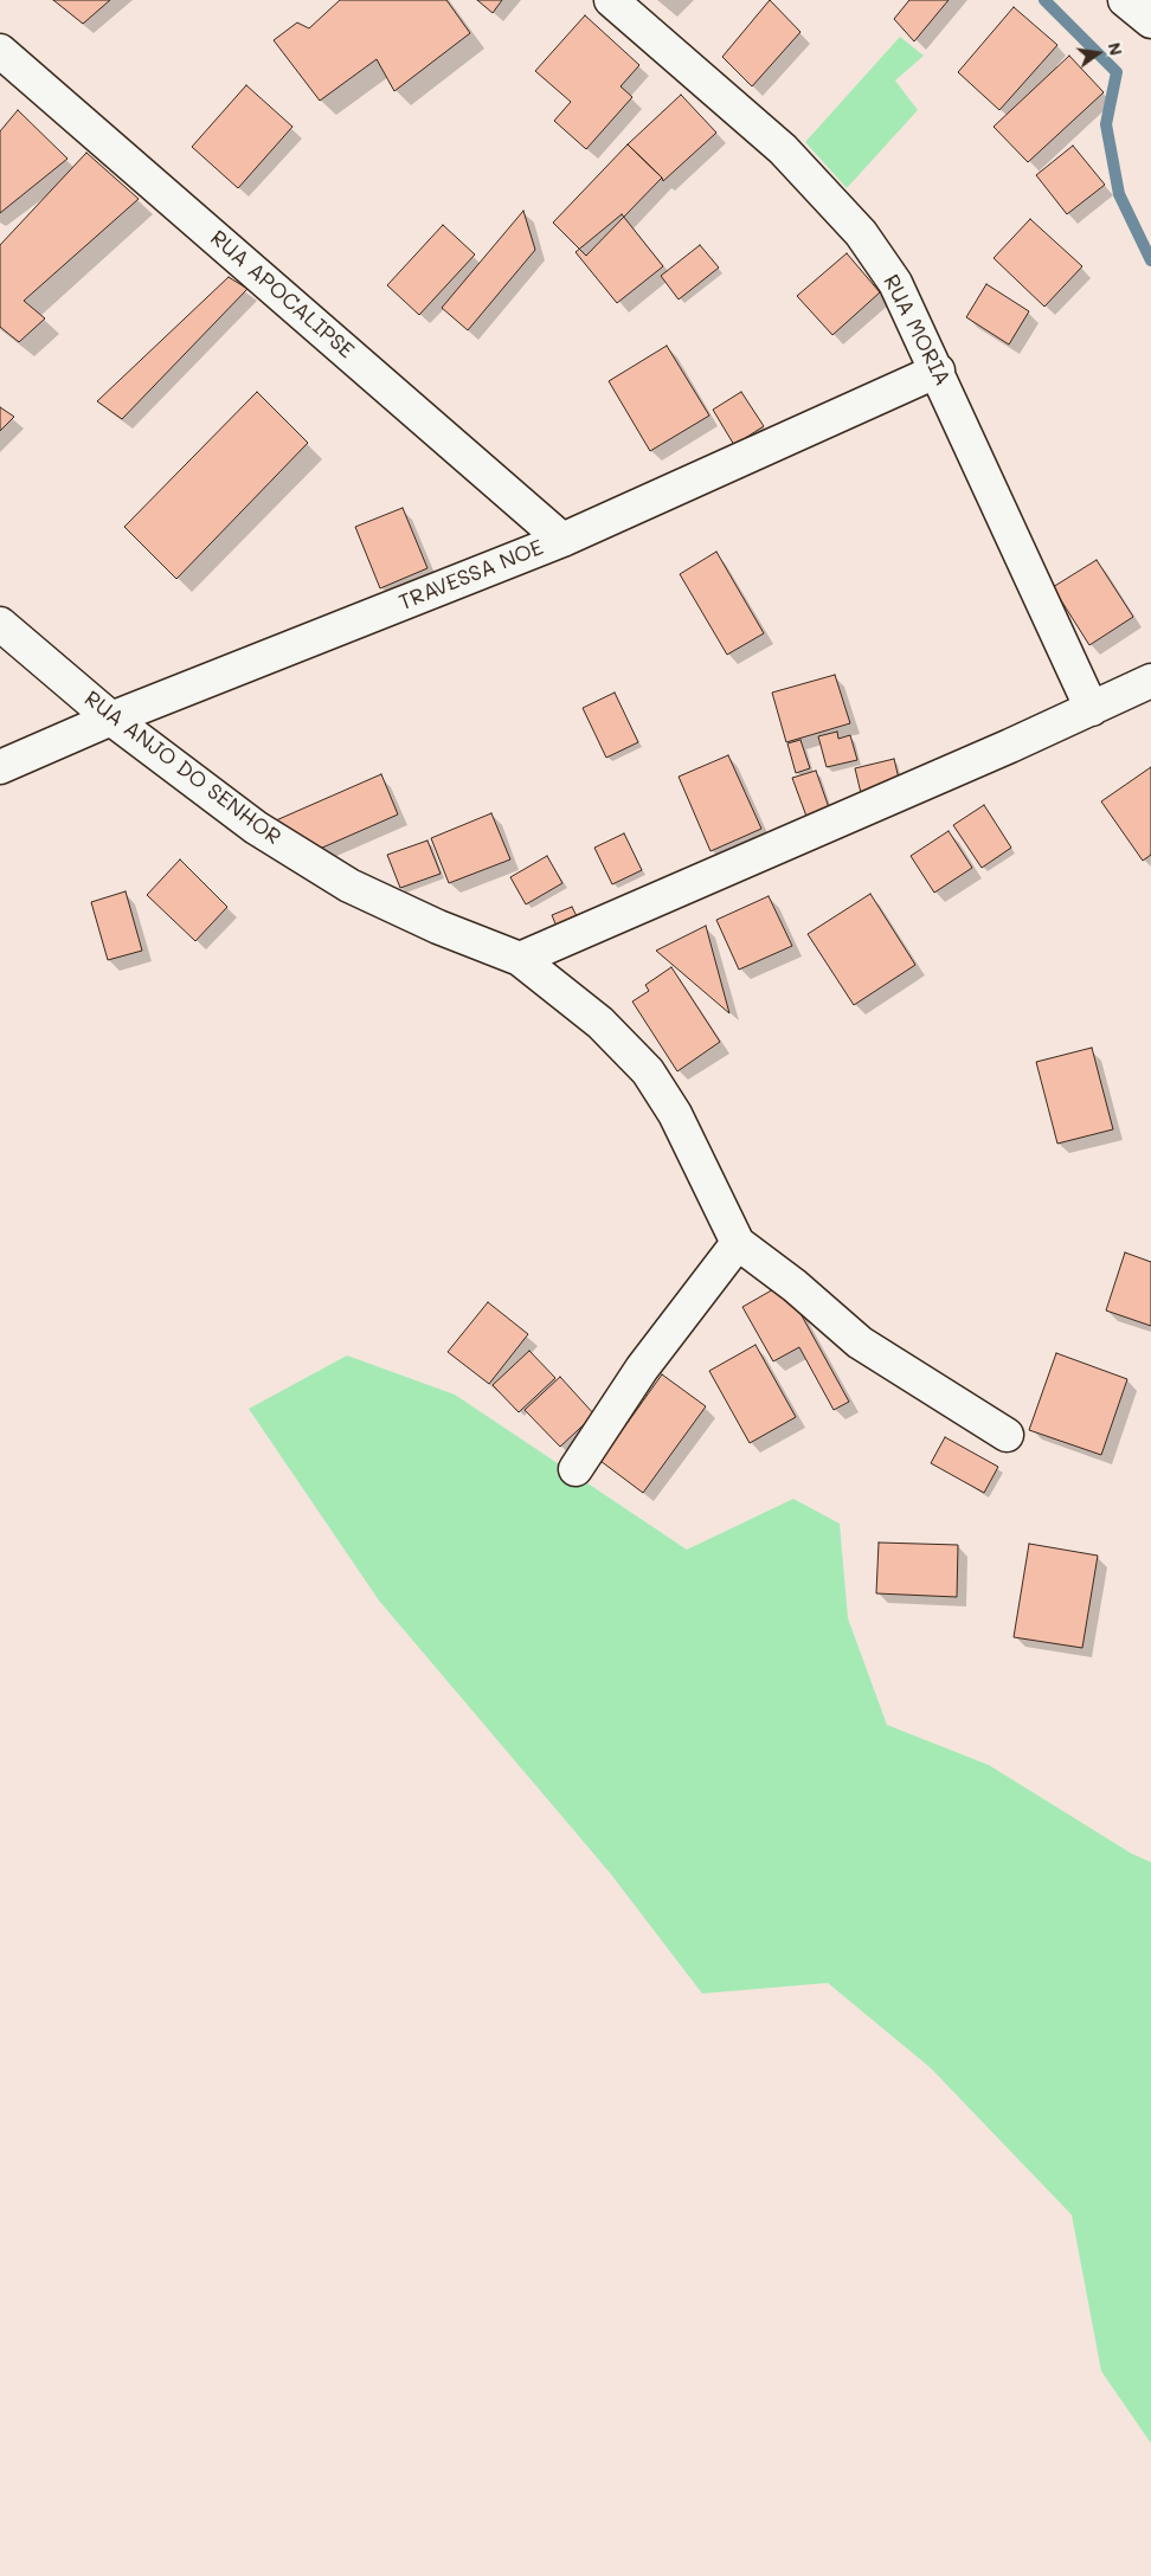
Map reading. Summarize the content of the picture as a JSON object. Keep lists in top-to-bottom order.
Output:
{
  "streets": {
    "street": [
      "RUA APOCALIPSE",
      "RUA MORIA",
      "TRAVESSA NOE",
      "RUA ANJO DO SENHOR"
    ]
  },
  "crossings": [
    ["RUA APOCALIPSE", "TRAVESSA NOE"],
    ["RUA MORIA", "TRAVESSA NOE"],
    ["TRAVESSA NOE", "RUA ANJO DO SENHOR"]
  ],
  "north": "right"
}
